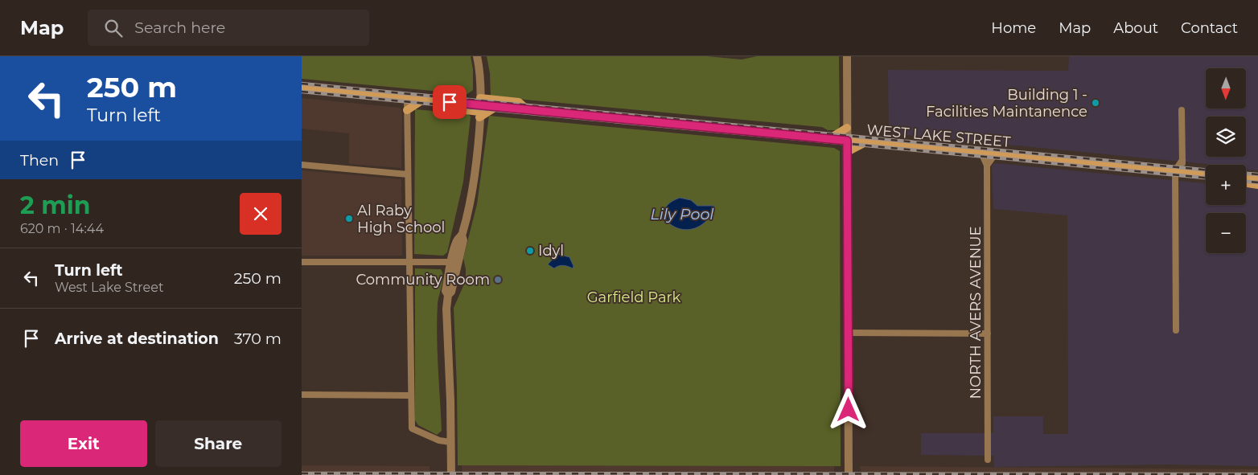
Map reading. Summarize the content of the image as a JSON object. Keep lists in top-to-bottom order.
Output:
{
  "streets": {
    "main road": ["WEST LAKE STREET"],
    "street": ["NORTH AVERS AVENUE"]
  },
  "crossings": [
    ["WEST LAKE STREET", "NORTH AVERS AVENUE"]
  ],
  "water": ["Lily Pool"],
  "parks": ["Garfield Park"],
  "places": [
    "Building 1 - Facilities Maintanence",
    "Al Raby High School",
    "Idyl",
    "Community Room"
  ],
  "north": "bottom",
  "page": {
    "header": "Map",
    "search": "Search here",
    "nav": [
      "Home",
      "Map",
      "About",
      "Contact"
    ],
    "turn": ["250 m", "Turn left"],
    "map_buttons": ["+", "−"],
    "then": "Then",
    "heading": ["2 min", "620 m · 14:44"],
    "list": [
      {
        "name": "Turn left",
        "note": "West Lake Street",
        "value": "250 m"
      },
      {
        "name": "Arrive at destination",
        "value": "370 m"
      }
    ],
    "buttons": ["Exit", "Share"]
  }
}
